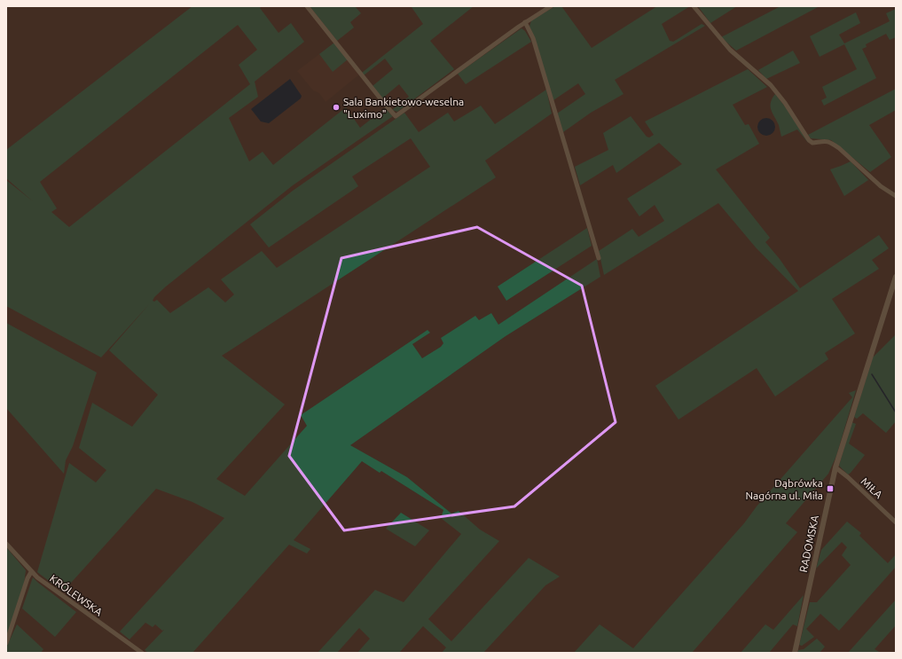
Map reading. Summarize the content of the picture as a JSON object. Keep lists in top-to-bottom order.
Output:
{
  "streets": {
    "street": ["MIŁA", "RADOMSKA", "KRÓLEWSKA"]
  },
  "crossings": [
    ["MIŁA", "RADOMSKA"]
  ],
  "places": {
    "other": ["Sala Bankietowo-weselna \"Luximo\""],
    "transit": ["Dąbrówka Nagórna ul. Miła"]
  }
}
